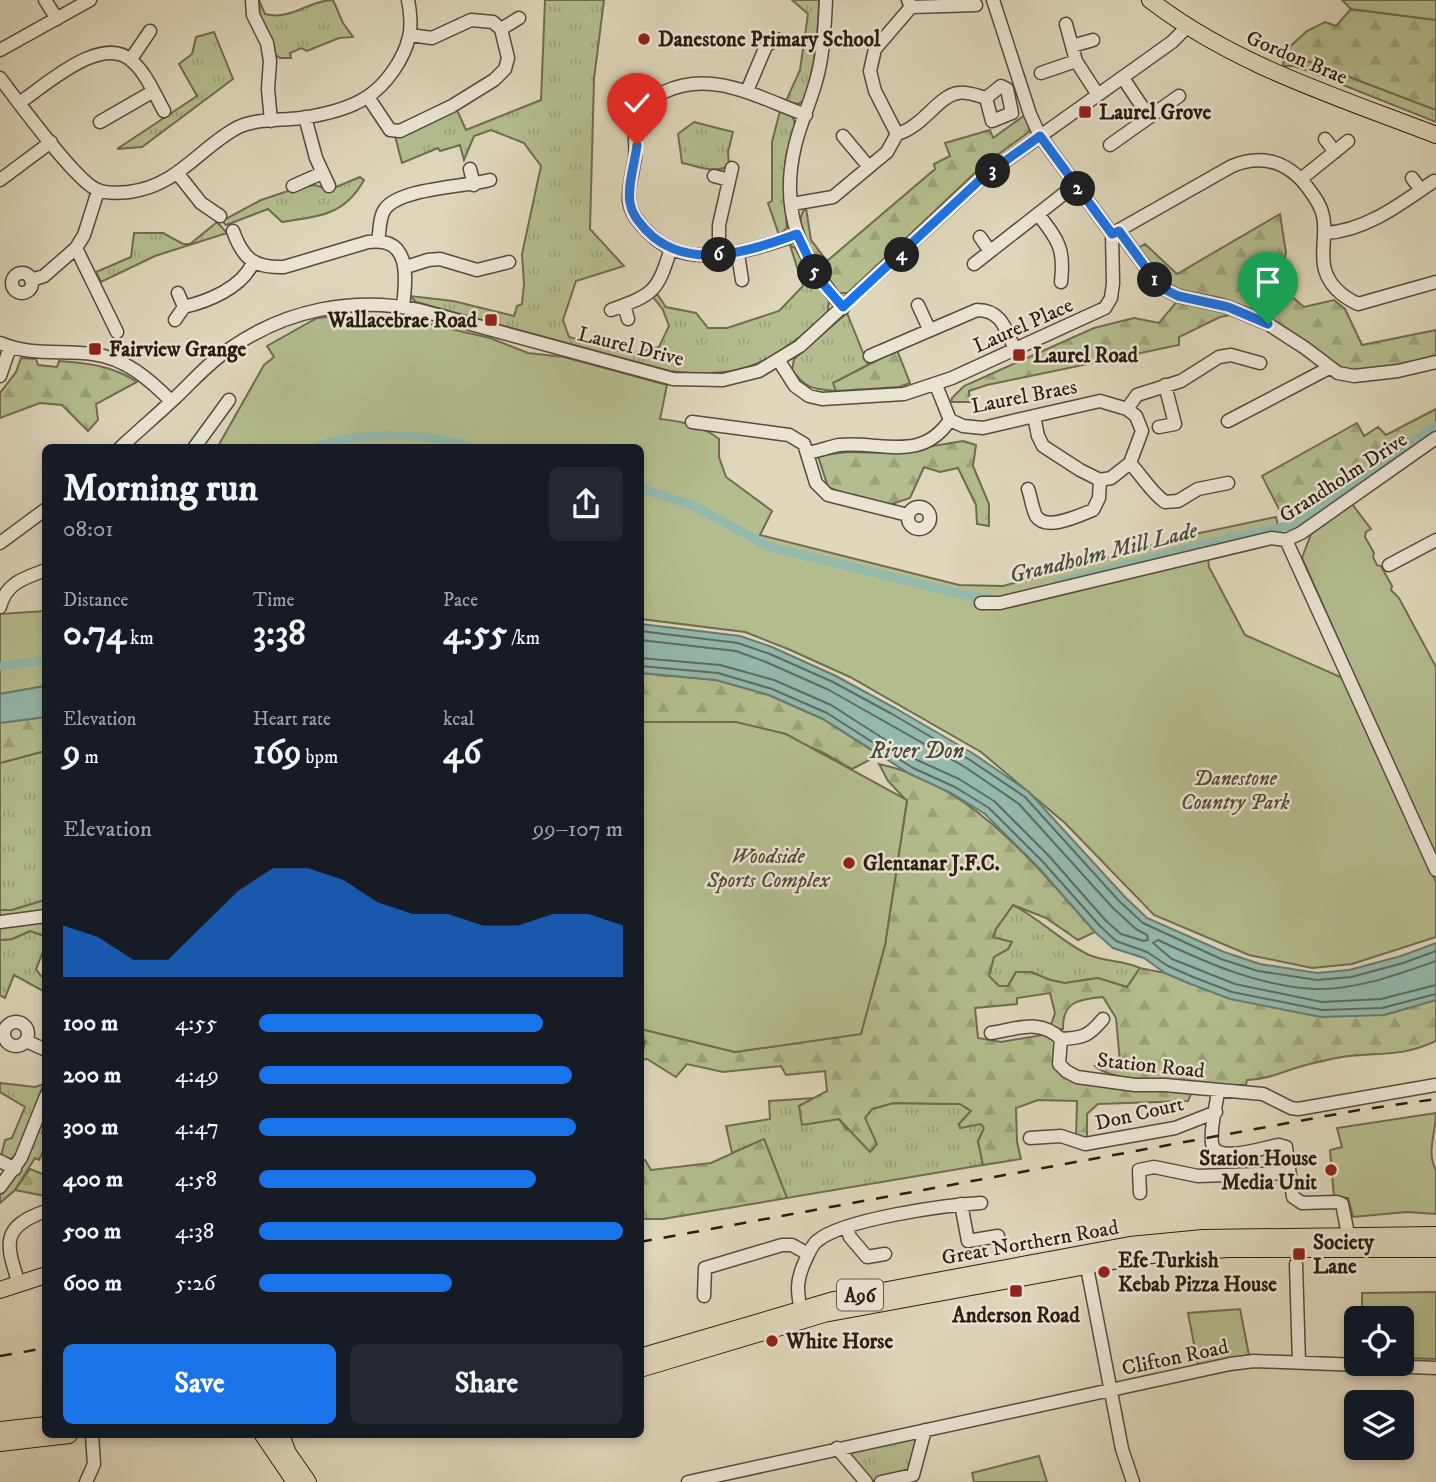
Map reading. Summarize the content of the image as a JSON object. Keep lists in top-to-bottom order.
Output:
{
  "streets": {
    "main road": ["Gordon Brae", "Great Northern Road", "A96"],
    "street": [
      "Laurel Place",
      "Laurel Drive",
      "Laurel Braes",
      "Grandholm Drive",
      "Station Road",
      "Don Court",
      "Clifton Road"
    ]
  },
  "crossings": [
    ["Gordon Brae", "Laurel Drive"],
    ["Laurel Place", "Laurel Drive"],
    ["Station Road", "Don Court"],
    ["Station Road", "Great Northern Road"],
    ["Great Northern Road", "A96"]
  ],
  "water": ["Grandholm Mill Lade", "River Don"],
  "parks": ["Danestone Country Park", "Woodside Sports Complex"],
  "places": {
    "other": [
      "Danestone Primary School",
      "Glentanar J.F.C.",
      "Station House Media Unit",
      "Efe Turkish Kebab Pizza House",
      "White Horse"
    ],
    "transit": [
      "Laurel Grove",
      "Wallacebrae Road",
      "Fairview Grange",
      "Laurel Road",
      "Society Lane",
      "Anderson Road"
    ]
  },
  "page": {
    "pins": [
      "3",
      "2",
      "4",
      "6",
      "5",
      "1"
    ],
    "heading": ["Morning run", "08:01"],
    "stats": [
      ["Distance", "0.74 km"],
      ["Time", "3:38"],
      ["Pace", "4:55 /km"],
      ["Elevation", "9 m"],
      ["Heart rate", "169 bpm"],
      ["kcal", "46"]
    ],
    "chart": ["Elevation", "99–107 m"],
    "list": [
      {
        "name": "100 m",
        "note": "4:55"
      },
      {
        "name": "200 m",
        "note": "4:49"
      },
      {
        "name": "300 m",
        "note": "4:47"
      },
      {
        "name": "400 m",
        "note": "4:58"
      },
      {
        "name": "500 m",
        "note": "4:38"
      },
      {
        "name": "600 m",
        "note": "5:26"
      }
    ],
    "buttons": ["Save", "Share"]
  }
}
